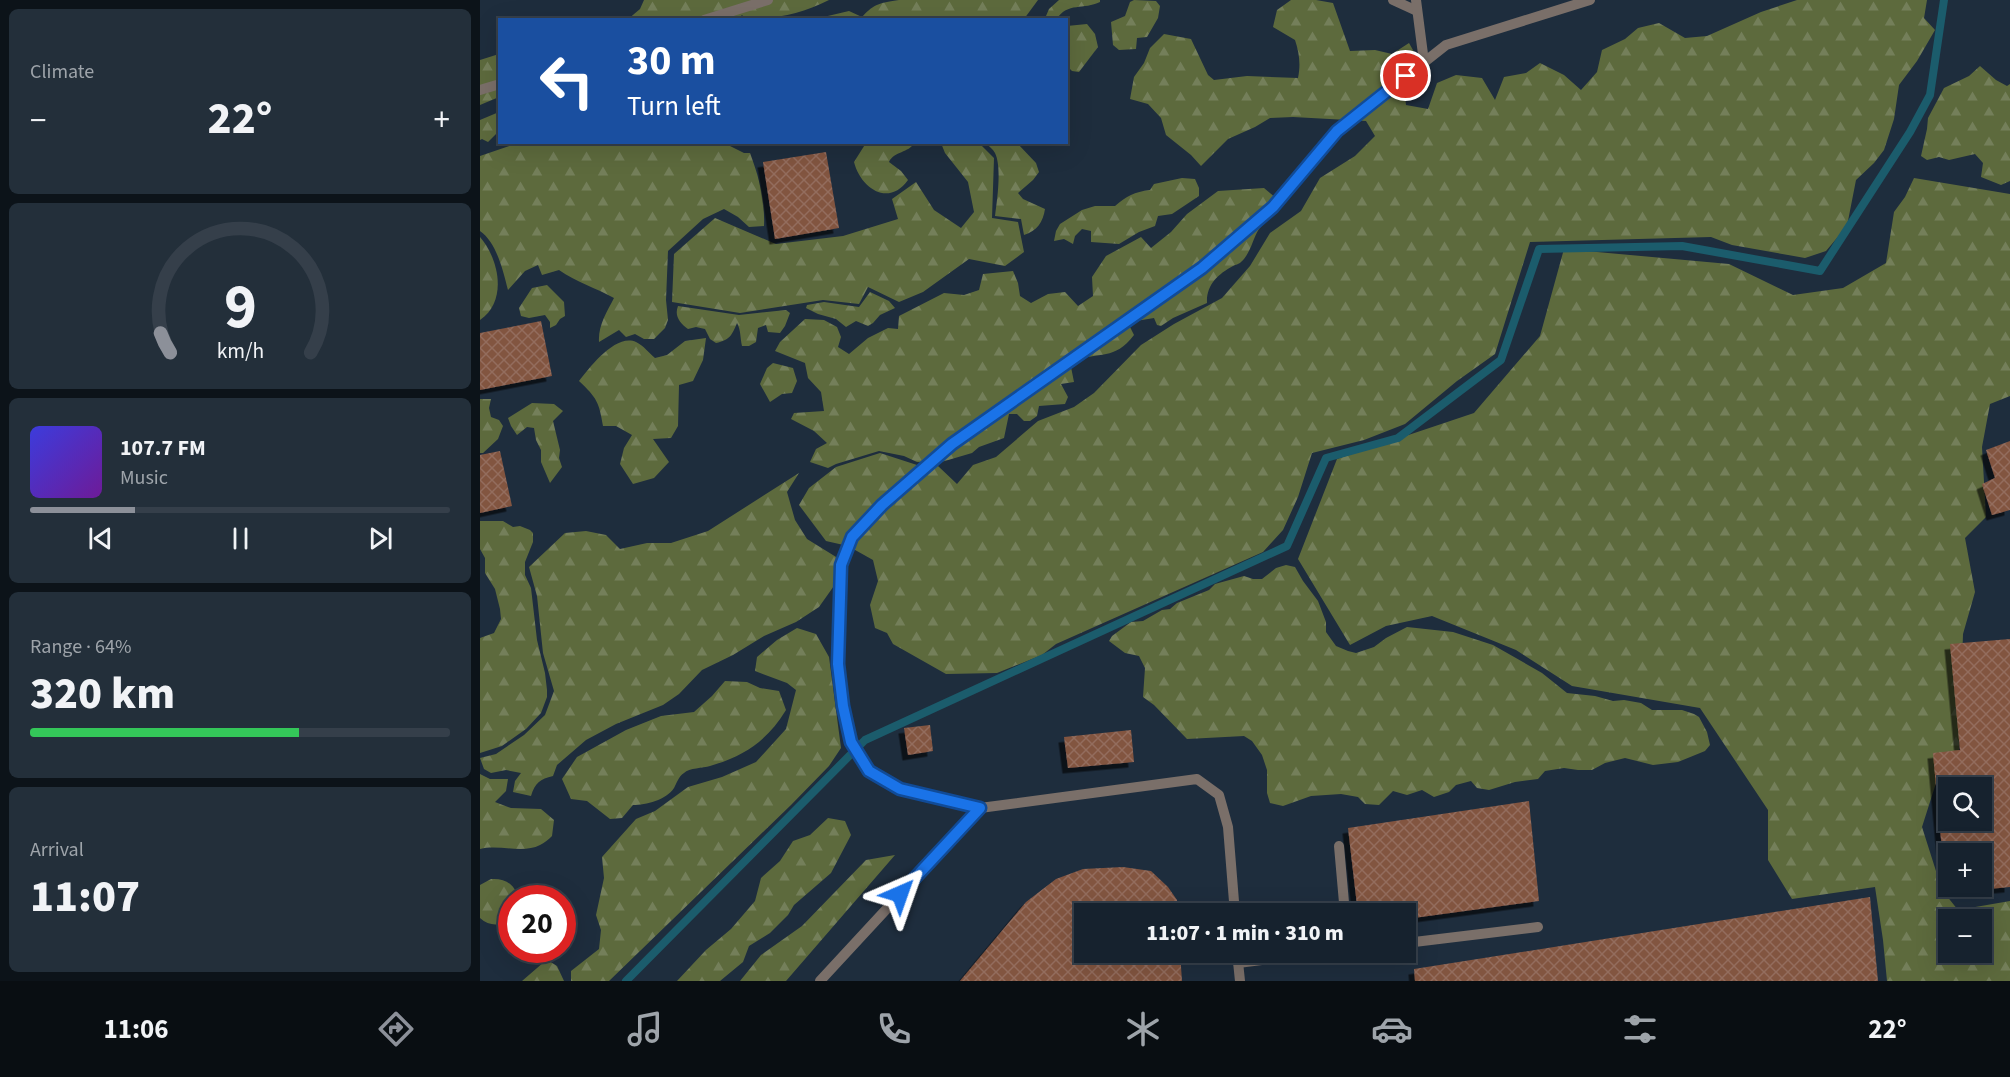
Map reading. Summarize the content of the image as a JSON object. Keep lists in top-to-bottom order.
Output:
{
  "page": {
    "tile": [
      "Climate",
      ["Range · 64%", "320 km"],
      ["Arrival", "11:07"]
    ],
    "turn": ["30 m", "Turn left"],
    "heat": ["−", "22°", "+"],
    "song": ["107.7 FM", "Music"],
    "map_buttons": ["+", "−"],
    "limit": "20",
    "trip": "11:07 · 1 min · 310 m",
    "tabs": ["11:06", "22°"],
    "gauge": ["9", "km/h"]
  }
}
